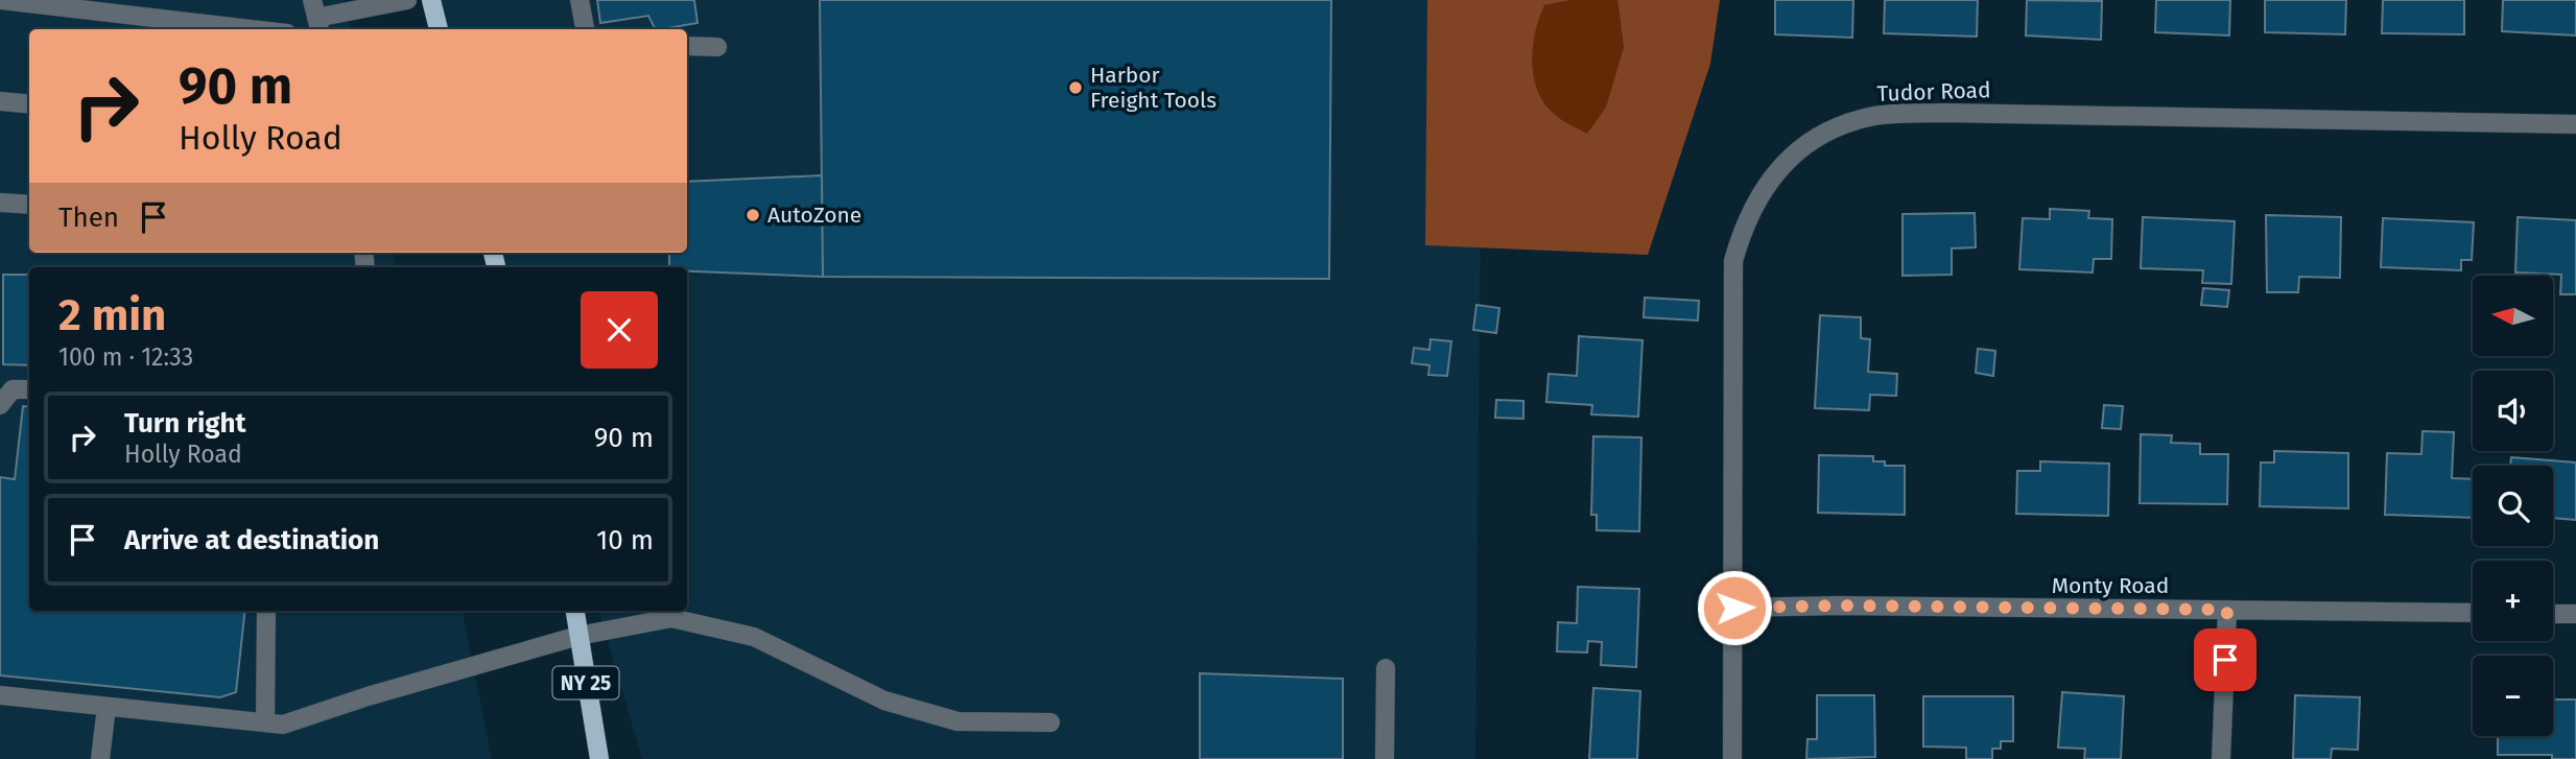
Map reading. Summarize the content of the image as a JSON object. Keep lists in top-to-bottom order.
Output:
{
  "streets": {
    "main road": ["NY 25"],
    "street": ["Tudor Road", "Monty Road"]
  },
  "crossings": [
    ["Tudor Road", "Monty Road"]
  ],
  "places": ["Harbor Freight Tools", "AutoZone"],
  "north": "left",
  "page": {
    "turn": ["90 m", "Holly Road"],
    "then": "Then",
    "heading": ["2 min", "100 m · 12:33"],
    "map_buttons": ["+", "−"],
    "list": [
      {
        "name": "Turn right",
        "note": "Holly Road",
        "value": "90 m"
      },
      {
        "name": "Arrive at destination",
        "value": "10 m"
      }
    ]
  }
}
